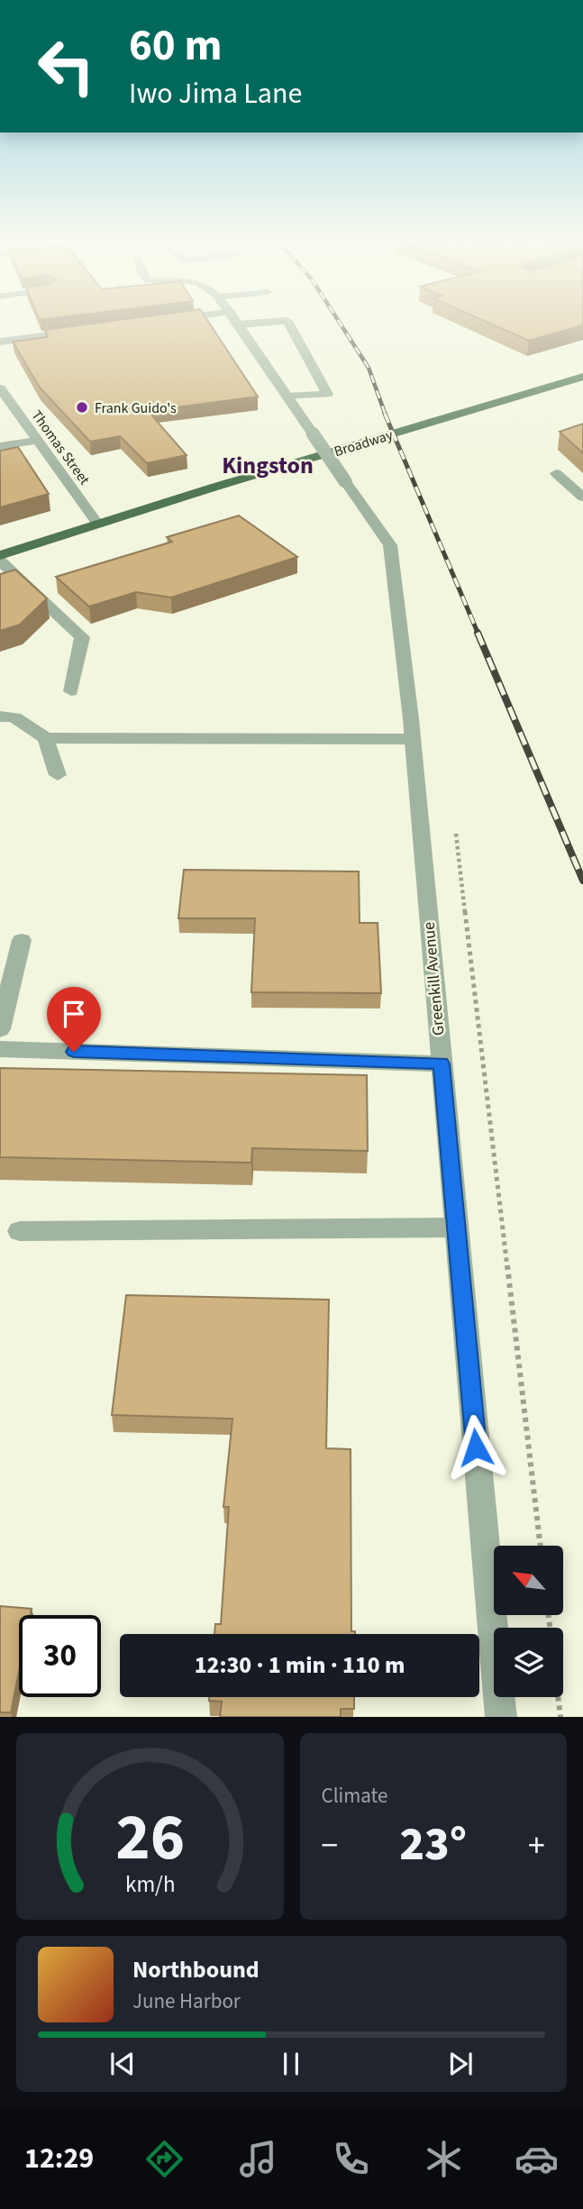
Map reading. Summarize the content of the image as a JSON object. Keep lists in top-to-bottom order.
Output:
{
  "streets": {
    "highway": ["Broadway"],
    "street": ["Thomas Street", "Greenkill Avenue"]
  },
  "crossings": [
    ["Broadway", "Thomas Street"]
  ],
  "districts": ["Kingston"],
  "places": ["Frank Guido's"],
  "north": "top left",
  "page": {
    "turn": ["60 m", "Iwo Jima Lane"],
    "limit": "30",
    "trip": "12:30 · 1 min · 110 m",
    "tile": "Climate",
    "heat": ["−", "23°", "+"],
    "song": ["Northbound", "June Harbor"],
    "tabs": "12:29",
    "gauge": ["26", "km/h"]
  }
}
